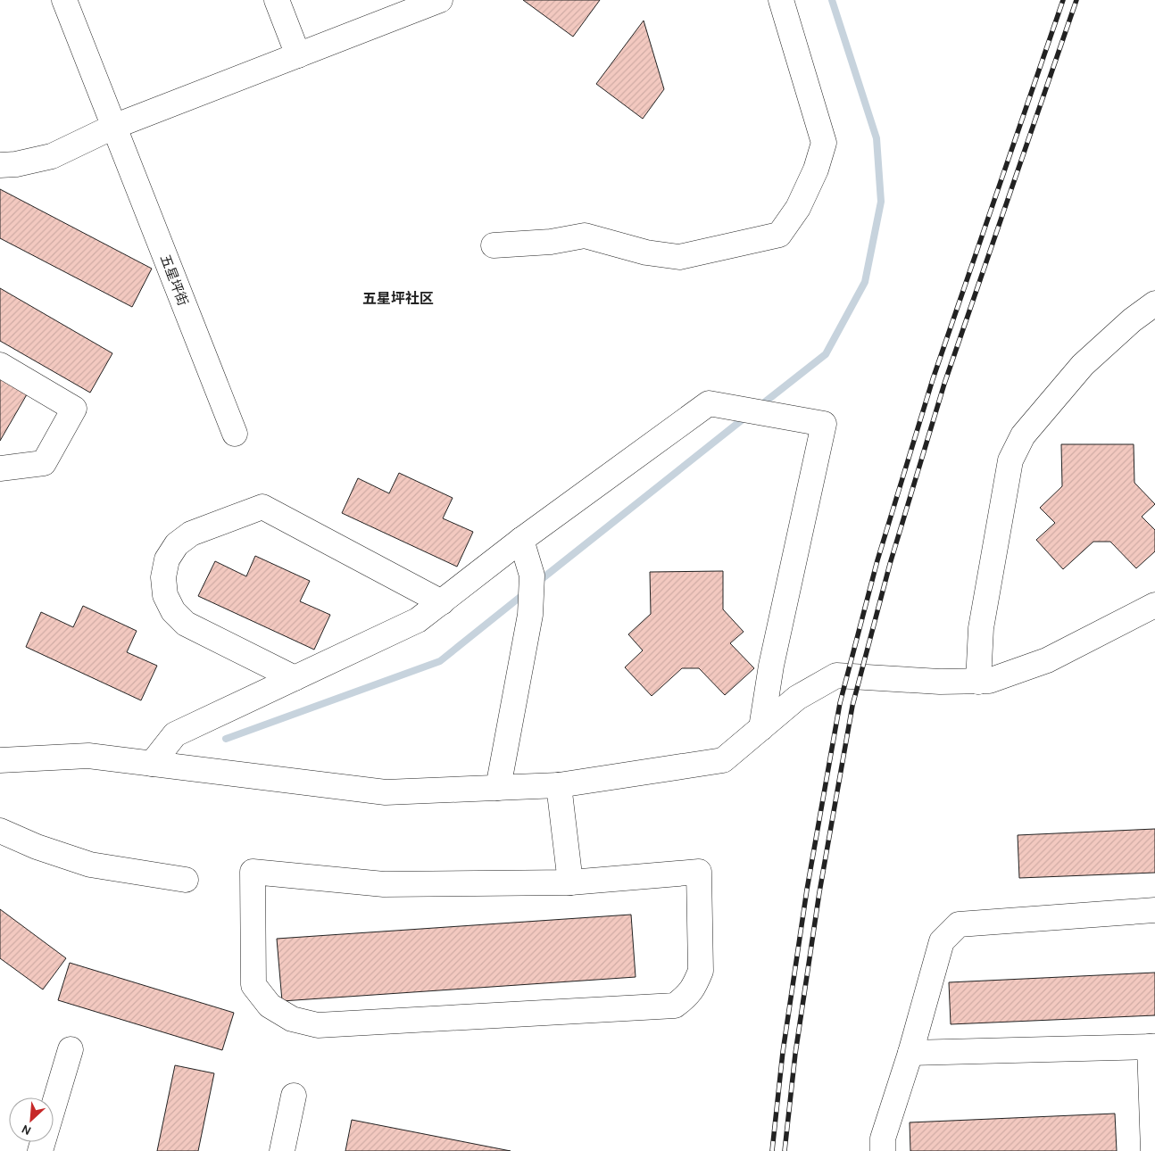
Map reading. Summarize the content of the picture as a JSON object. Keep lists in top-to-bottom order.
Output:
{
  "streets": {
    "street": ["五星坪街"]
  },
  "districts": ["五星坪社区"],
  "north": "bottom left"
}
